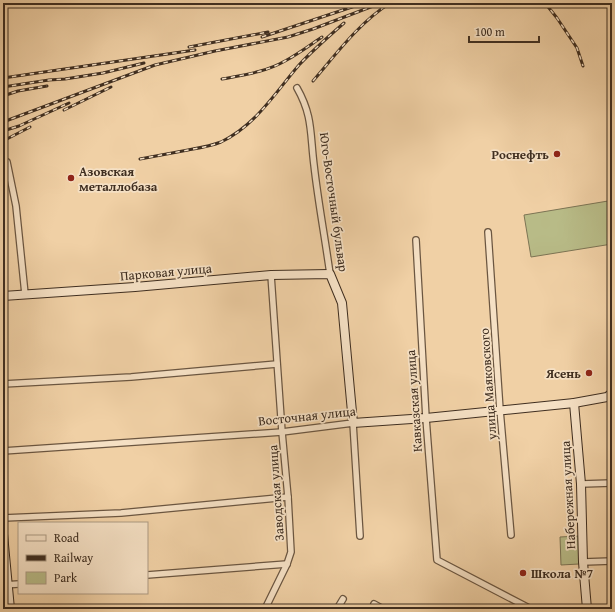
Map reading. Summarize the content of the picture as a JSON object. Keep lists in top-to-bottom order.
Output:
{
  "streets": {
    "main road": [
      "Юго-Восточный бульвар",
      "Парковая улица",
      "Восточная улица",
      "Набережная улица"
    ],
    "street": ["улица Маяковского", "Кавказская улица", "Заводская улица"]
  },
  "crossings": [
    ["Юго-Восточный бульвар", "Парковая улица"],
    ["Юго-Восточный бульвар", "Восточная улица"],
    ["Парковая улица", "Заводская улица"],
    ["улица Маяковского", "Восточная улица"],
    ["Кавказская улица", "Восточная улица"],
    ["Восточная улица", "Заводская улица"],
    ["Восточная улица", "Набережная улица"]
  ],
  "places": [
    "Роснефть",
    "Азовская металлобаза",
    "Ясень",
    "Школа №7"
  ],
  "legend": ["Road", "Railway", "Park"],
  "scale_bar": "100 m"
}
